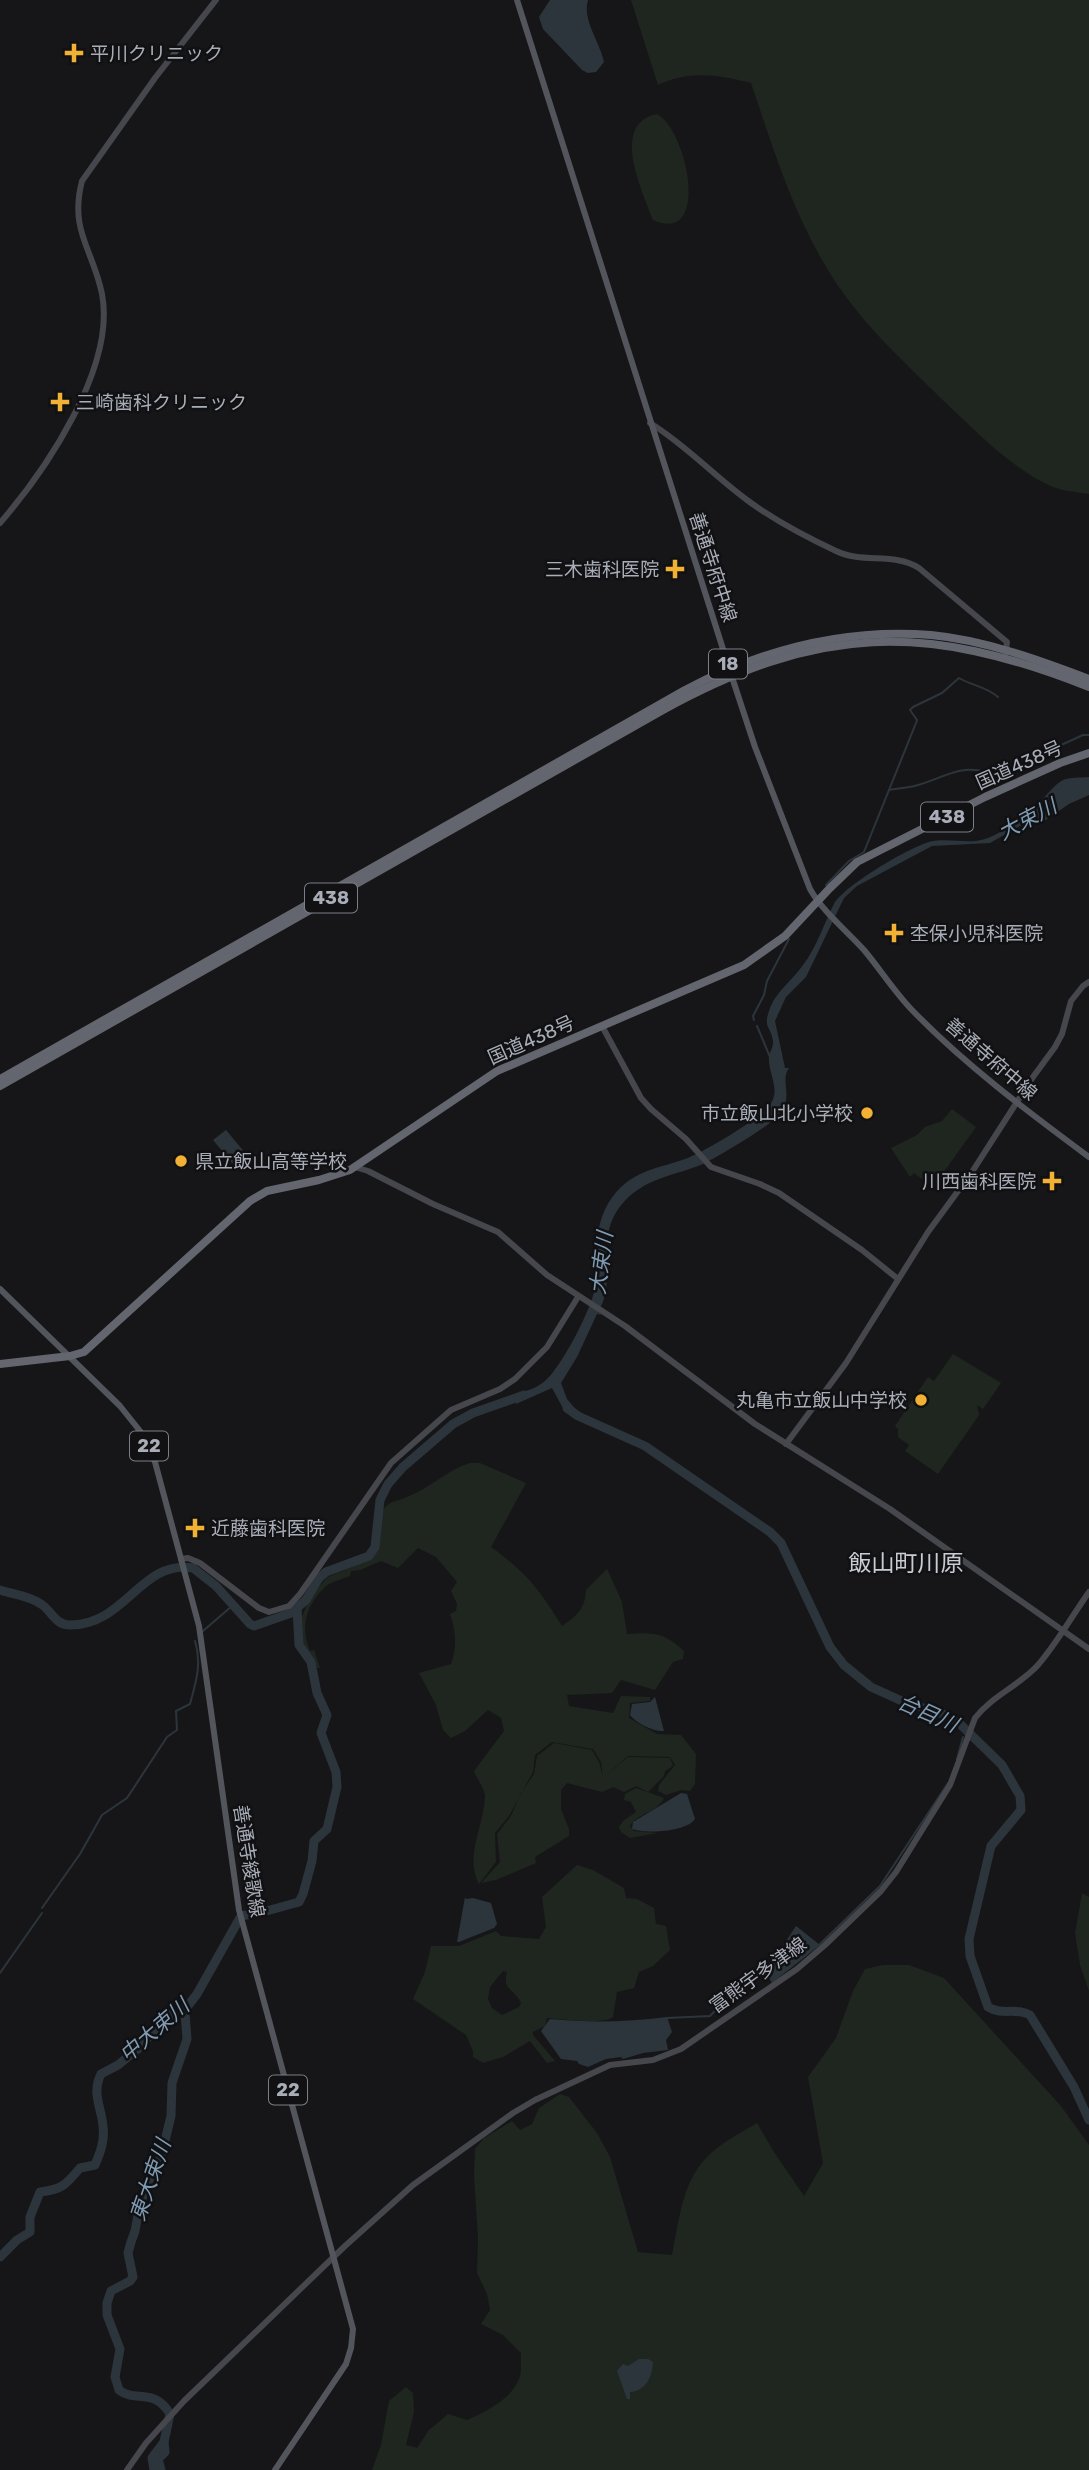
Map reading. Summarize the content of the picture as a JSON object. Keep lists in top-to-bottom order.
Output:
{
  "streets": {
    "highway": ["国道438号", "438"],
    "main road": [
      "善通寺府中線",
      "18",
      "22",
      "善通寺綾歌線"
    ],
    "street": ["富熊宇多津線"]
  },
  "crossings": [
    ["善通寺府中線", "国道438号"],
    ["善通寺府中線", "438"],
    ["国道438号", "善通寺綾歌線"],
    ["善通寺綾歌線", "富熊宇多津線"]
  ],
  "districts": ["飯山町川原"],
  "water": [
    "大束川",
    "台目川",
    "中大束川",
    "東大束川"
  ],
  "places": {
    "health": [
      "平川クリニック",
      "三崎歯科クリニック",
      "三木歯科医院",
      "杢保小児科医院",
      "川西歯科医院",
      "近藤歯科医院"
    ],
    "other": ["市立飯山北小学校", "県立飯山高等学校", "丸亀市立飯山中学校"]
  }
}
